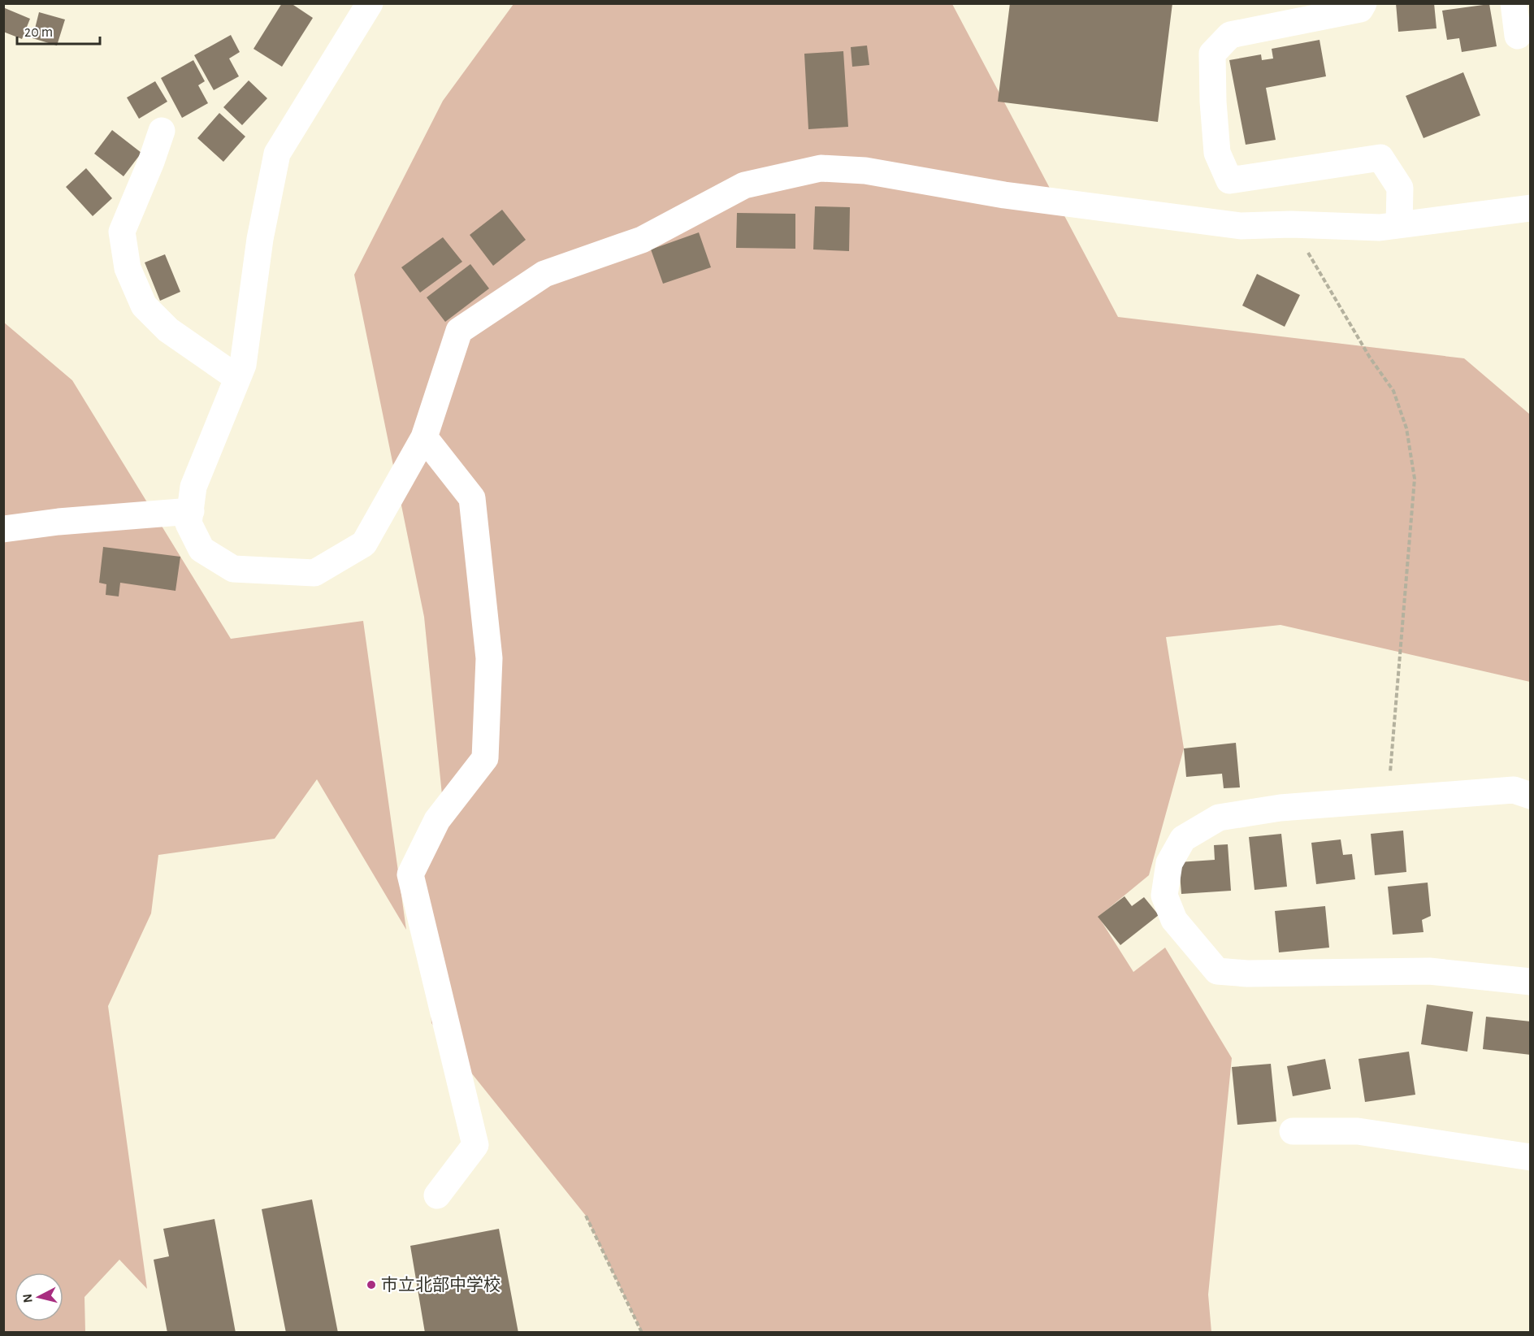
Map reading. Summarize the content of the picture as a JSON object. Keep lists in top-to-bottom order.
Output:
{
  "places": ["市立北部中学校"],
  "scale_bar": "20 m",
  "north": "left"
}
